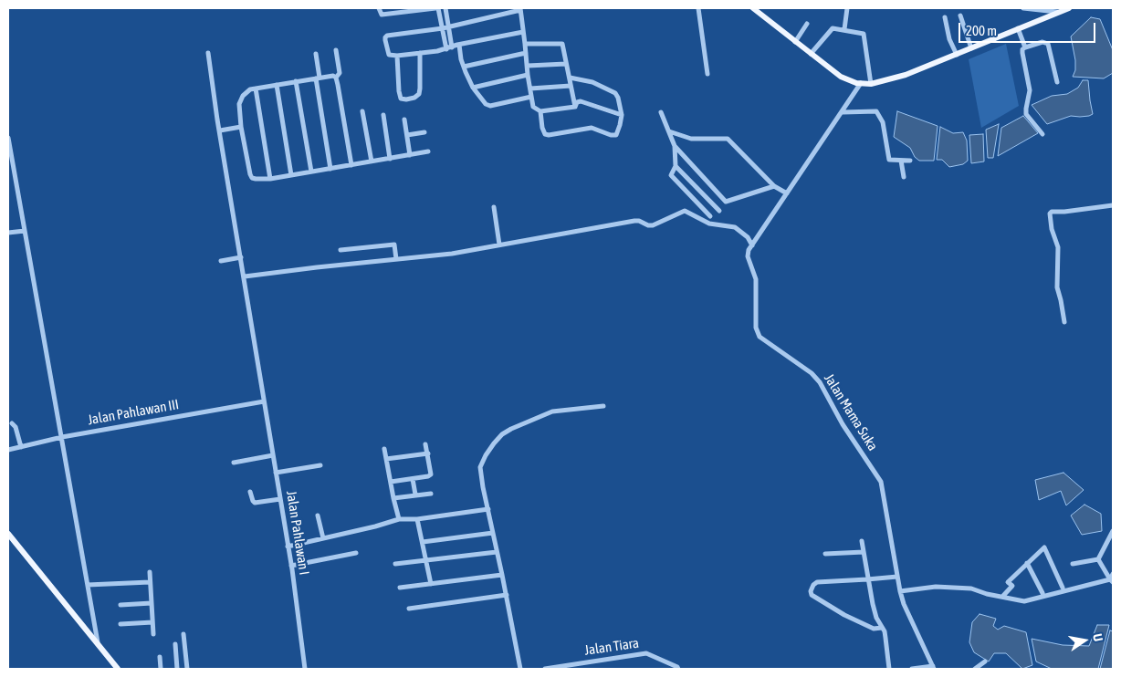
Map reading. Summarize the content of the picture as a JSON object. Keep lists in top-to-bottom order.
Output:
{
  "streets": {
    "street": [
      "Jalan Pahlawan III",
      "Jalan Mama Suka",
      "Jalan Pahlawan I",
      "Jalan Tiara"
    ]
  },
  "crossings": [
    ["Jalan Pahlawan III", "Jalan Pahlawan I"]
  ],
  "scale_bar": "200 m",
  "north": "right"
}
